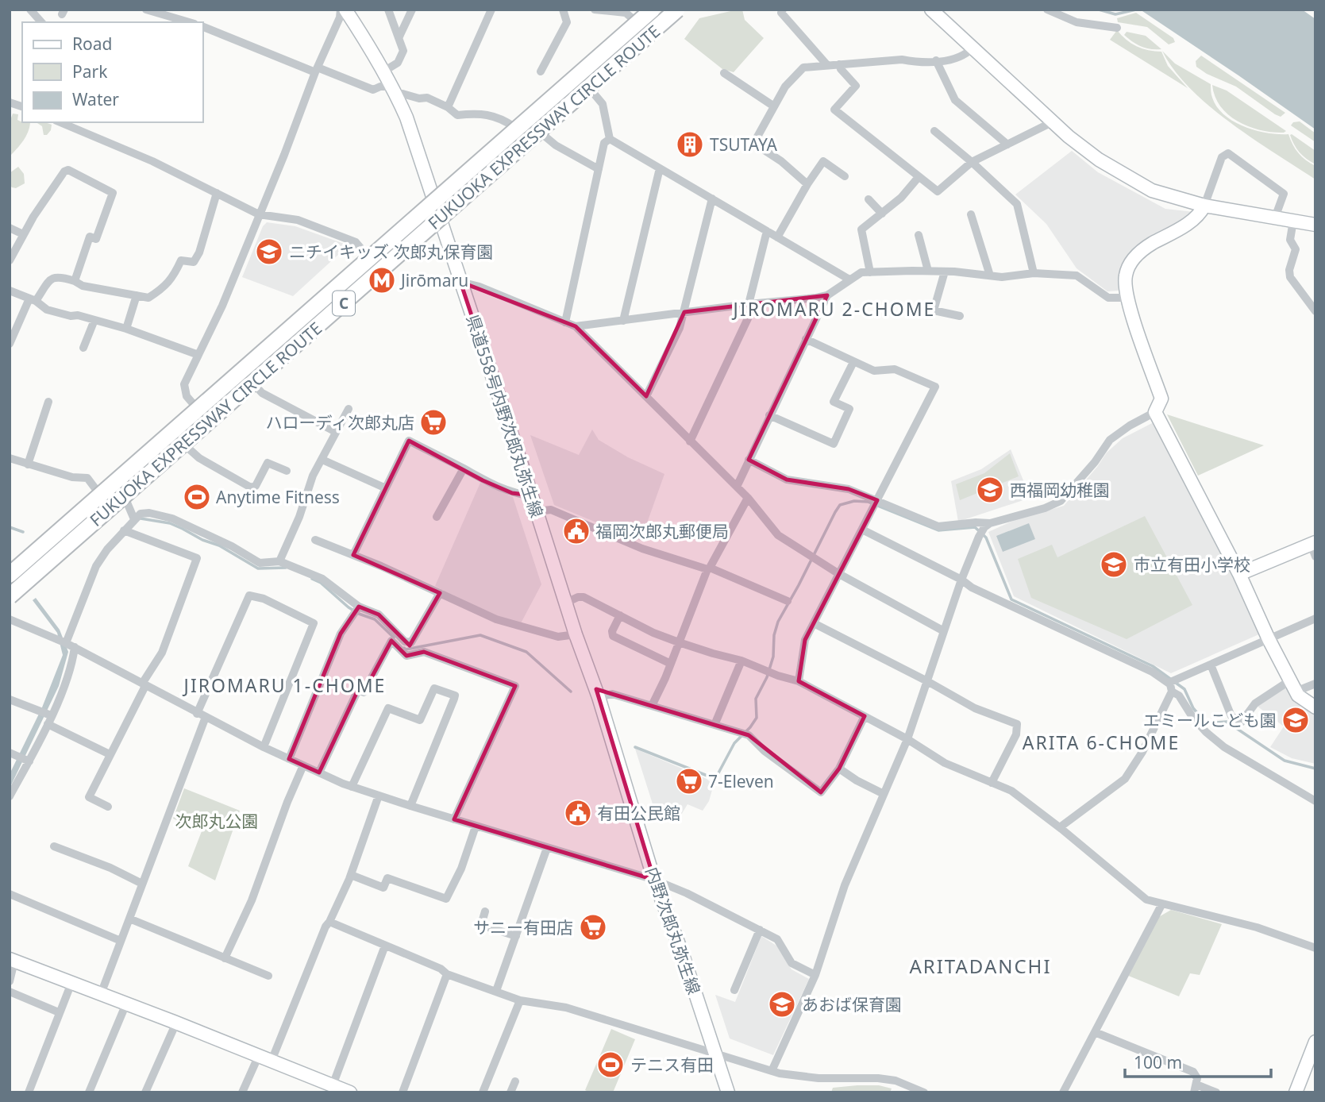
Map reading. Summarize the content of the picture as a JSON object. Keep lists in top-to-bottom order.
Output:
{
  "streets": {
    "highway": ["FUKUOKA EXPRESSWAY CIRCLE ROUTE", "C"],
    "street": ["県道558号内野次郎丸弥生線", "内野次郎丸弥生線"]
  },
  "crossings": [
    ["県道558号内野次郎丸弥生線", "内野次郎丸弥生線"]
  ],
  "districts": [
    "JIROMARU 2-CHOME",
    "JIROMARU 1-CHOME",
    "ARITA 6-CHOME",
    "ARITADANCHI"
  ],
  "parks": ["次郎丸公園"],
  "places": {
    "building": ["TSUTAYA"],
    "school or university": [
      "ニチイキッズ 次郎丸保育園",
      "西福岡幼稚園",
      "市立有田小学校",
      "エミールこども園",
      "あおば保育園"
    ],
    "metro station": ["Jirōmaru"],
    "supermarket": ["ハローディ次郎丸店", "7-Eleven", "サニー有田店"],
    "sports": ["Anytime Fitness", "テニス有田"],
    "public building": ["福岡次郎丸郵便局", "有田公民館"]
  },
  "legend": ["Road", "Park", "Water"],
  "scale_bar": "100 m"
}
